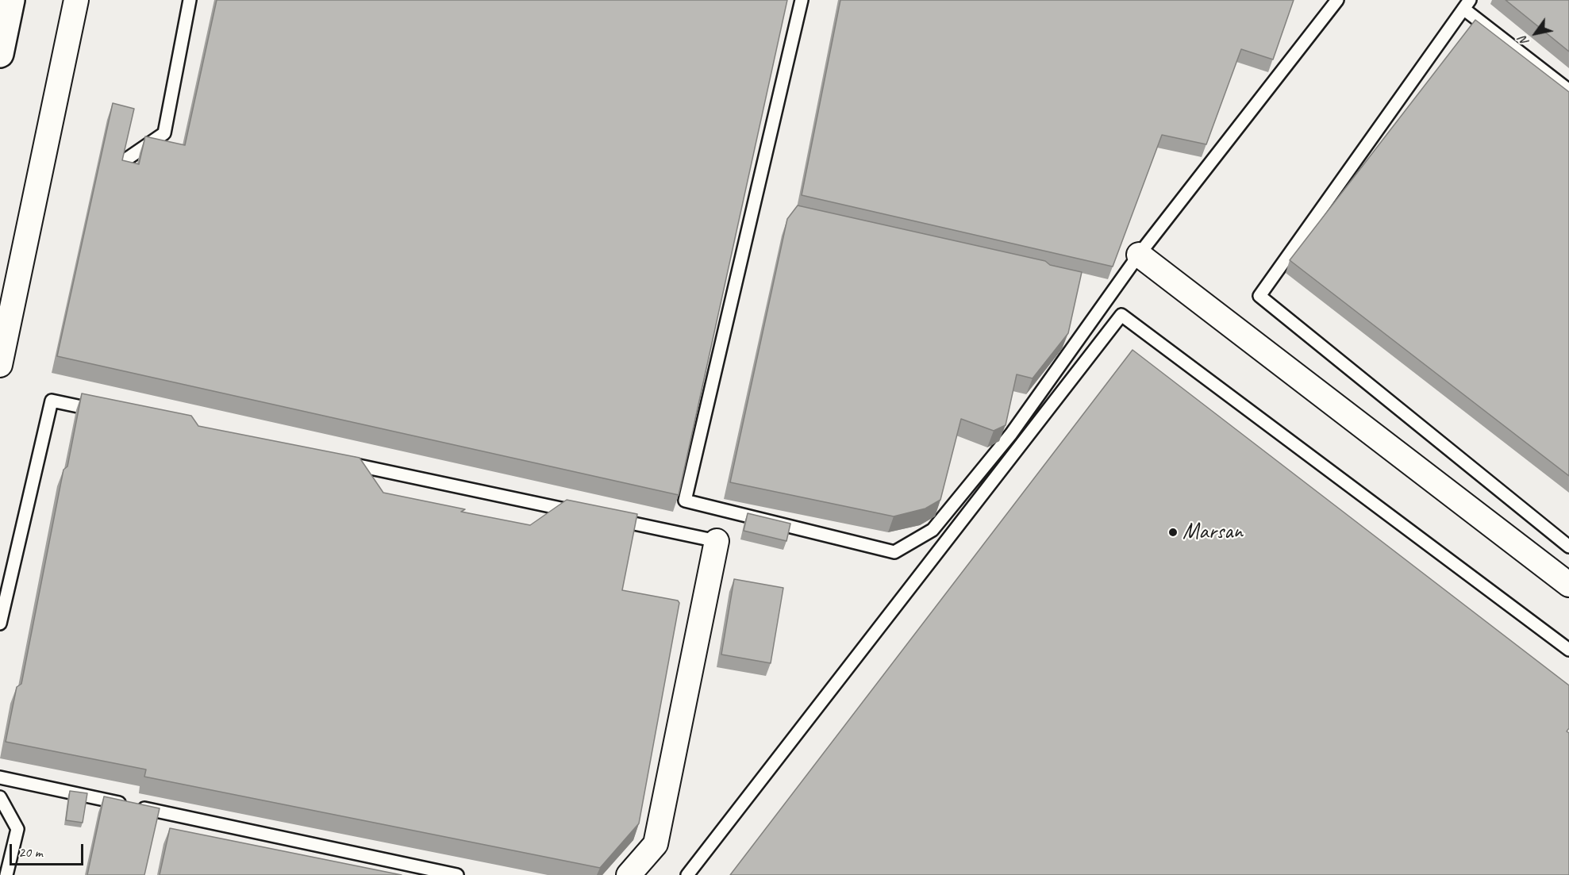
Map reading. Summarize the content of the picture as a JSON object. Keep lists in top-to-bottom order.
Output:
{
  "places": ["Marsan"],
  "scale_bar": "20 m",
  "north": "bottom left"
}
